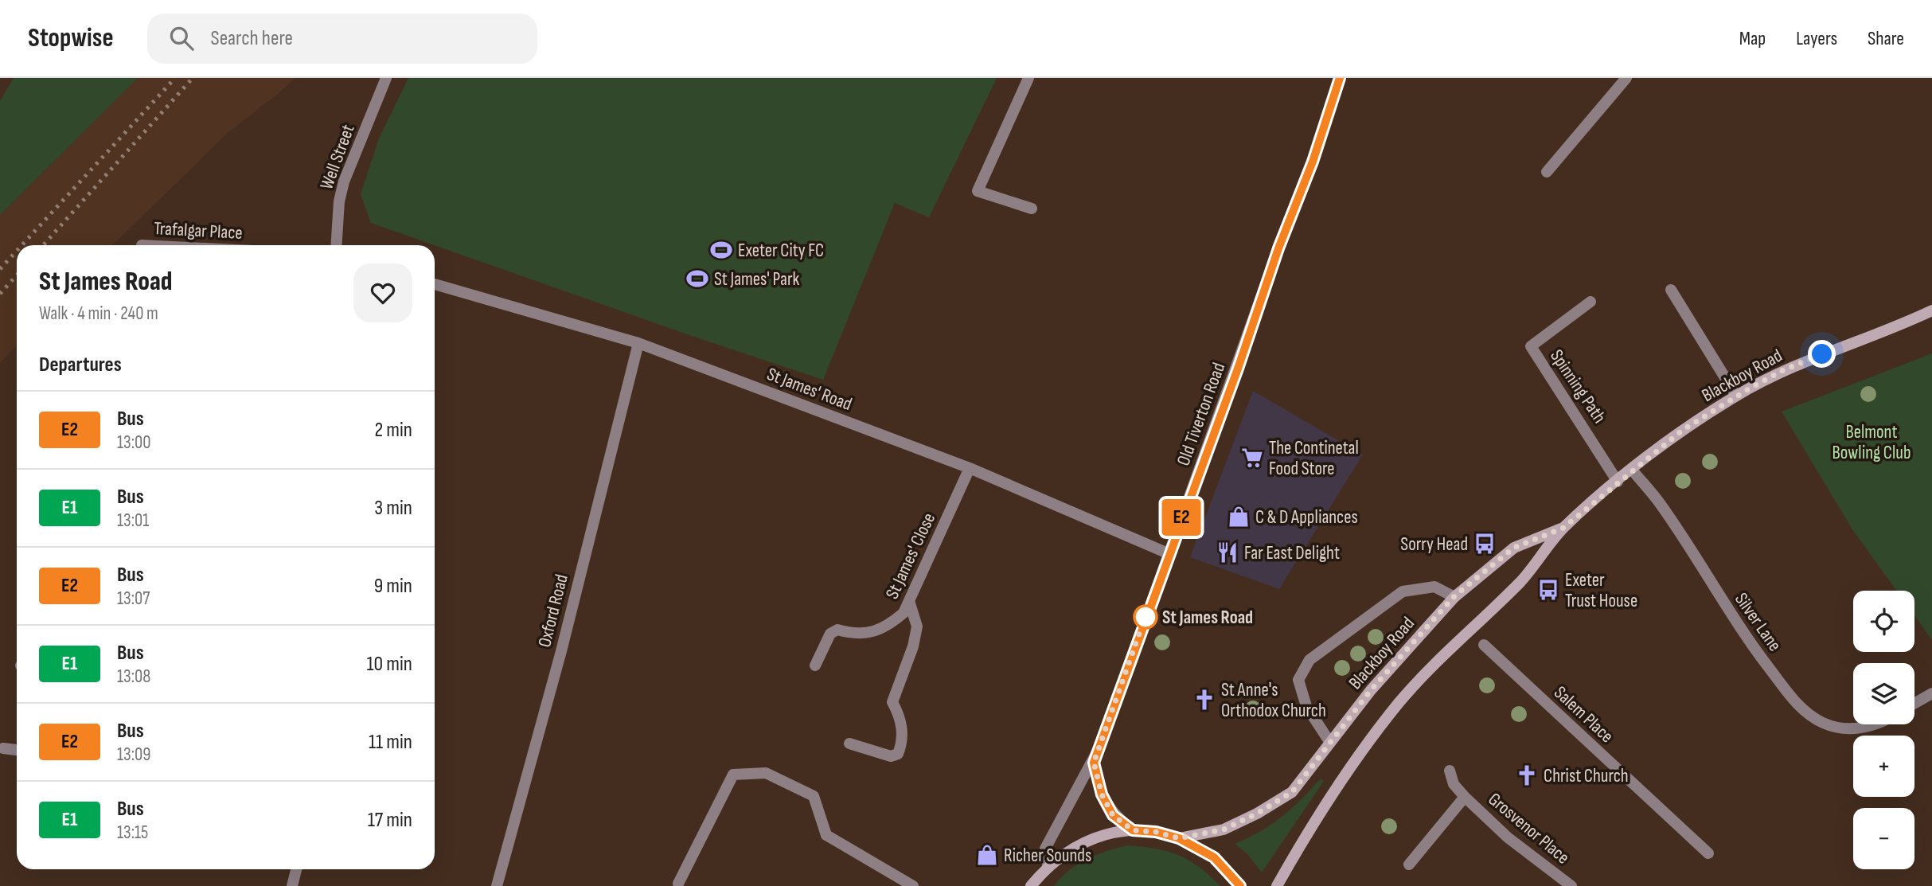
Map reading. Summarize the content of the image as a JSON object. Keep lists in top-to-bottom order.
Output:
{
  "streets": {
    "main road": ["Blackboy Road"],
    "street": [
      "Well Street",
      "Spinning Path",
      "St James' Road",
      "Old Tiverton Road",
      "St James' Close",
      "Oxford Road",
      "Silver Lane",
      "Salem Place",
      "Grosvenor Place"
    ]
  },
  "crossings": [
    ["Blackboy Road", "Spinning Path"],
    ["Blackboy Road", "Silver Lane"],
    ["St James' Road", "Old Tiverton Road"],
    ["St James' Road", "St James' Close"],
    ["St James' Road", "Oxford Road"]
  ],
  "parks": ["Belmont Bowling Club"],
  "places": {
    "sports": ["Exeter City FC", "St James' Park"],
    "supermarket": ["The Continetal Food Store"],
    "shop": ["C & D Appliances", "Richer Sounds"],
    "bus stop": ["Sorry Head", "Exeter Trust House"],
    "restaurant": ["Far East Delight"],
    "other": ["St James Road"],
    "church": ["St Anne's Orthodox Church", "Christ Church"]
  },
  "lines": ["bus line E2"],
  "page": {
    "header": "Stopwise",
    "search": "Search here",
    "nav": ["Map", "Layers", "Share"],
    "on_map": "E2",
    "heading": [
      ["St James Road", "Walk · 4 min · 240 m"],
      "Departures"
    ],
    "list": [
      {
        "mark": "E2",
        "name": "Bus",
        "note": "13:00",
        "value": "2 min"
      },
      {
        "mark": "E1",
        "name": "Bus",
        "note": "13:01",
        "value": "3 min"
      },
      {
        "mark": "E2",
        "name": "Bus",
        "note": "13:07",
        "value": "9 min"
      },
      {
        "mark": "E1",
        "name": "Bus",
        "note": "13:08",
        "value": "10 min"
      },
      {
        "mark": "E2",
        "name": "Bus",
        "note": "13:09",
        "value": "11 min"
      },
      {
        "mark": "E1",
        "name": "Bus",
        "note": "13:15",
        "value": "17 min"
      }
    ],
    "map_buttons": ["+", "−"]
  }
}
